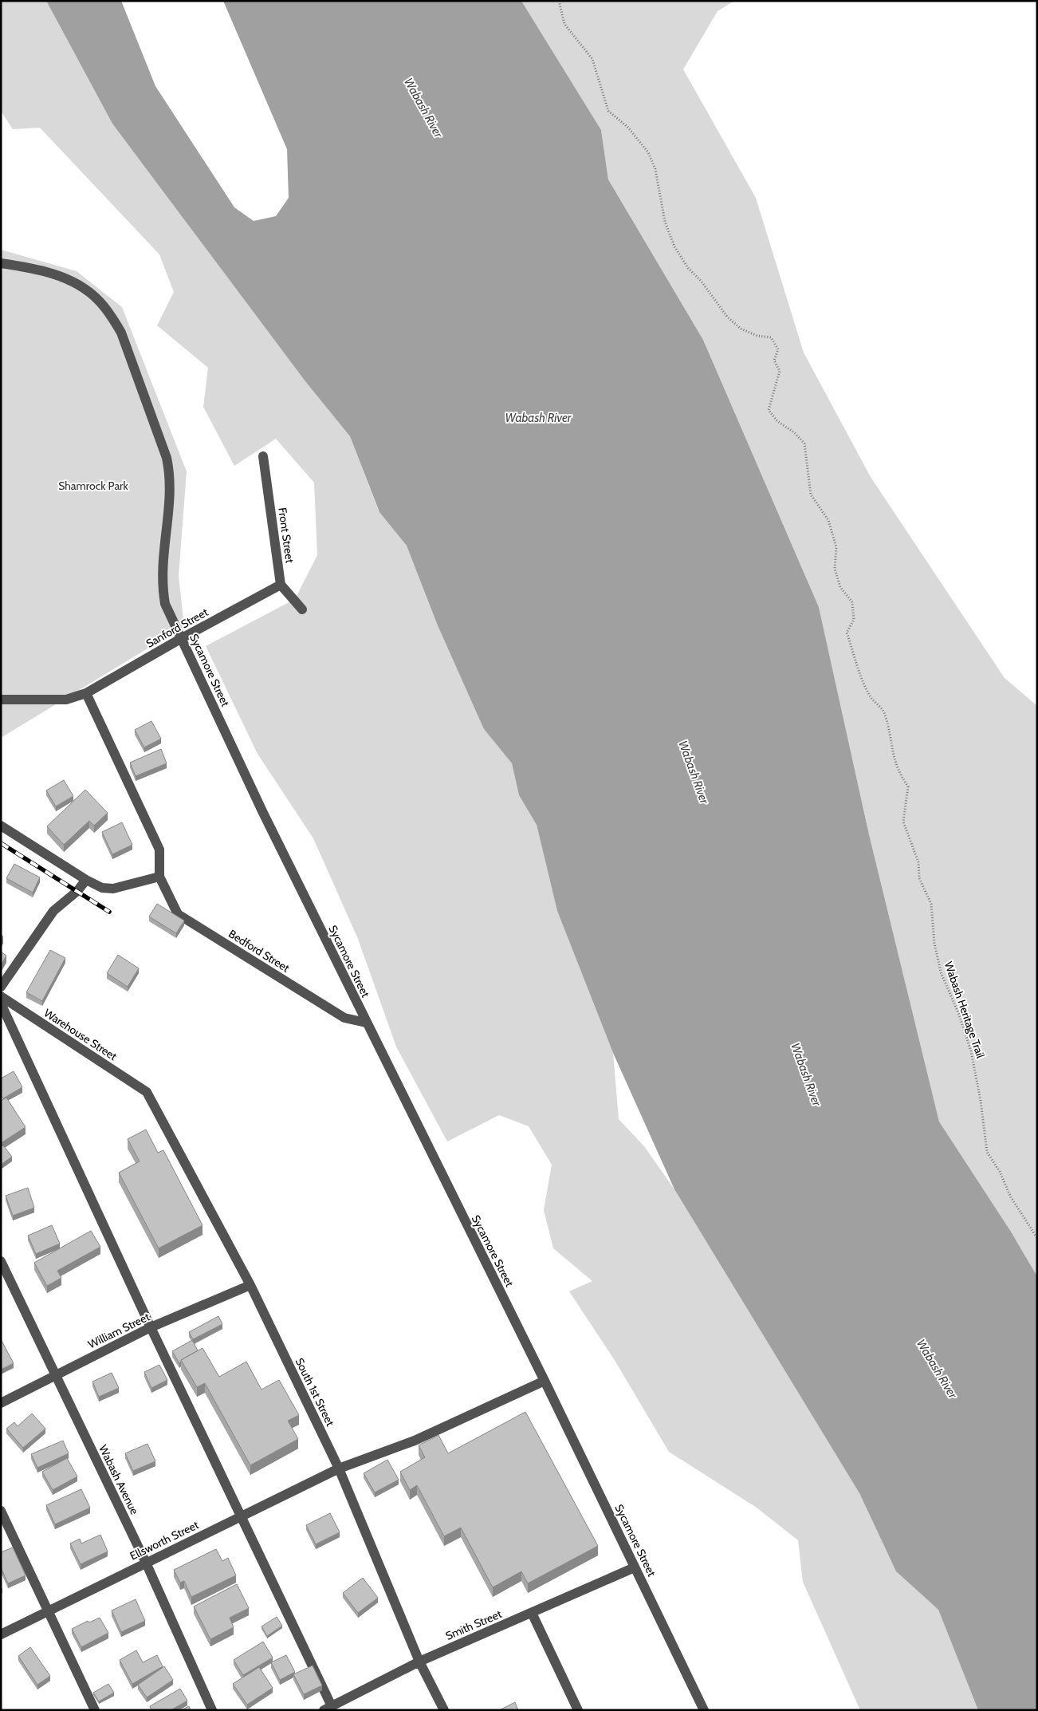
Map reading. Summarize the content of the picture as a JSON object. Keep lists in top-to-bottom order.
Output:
{
  "streets": {
    "street": [
      "Front Street",
      "Sanford Street",
      "Sycamore Street",
      "Bedford Street",
      "Warehouse Street",
      "William Street",
      "South 1st Street",
      "Wabash Avenue",
      "Ellsworth Street",
      "Smith Street"
    ],
    "path": ["Wabash Heritage Trail"]
  },
  "crossings": [
    ["Front Street", "Sanford Street"],
    ["Sanford Street", "Sycamore Street"],
    ["Sanford Street", "Bedford Street"],
    ["Sycamore Street", "Bedford Street"],
    ["Sycamore Street", "Smith Street"],
    ["Warehouse Street", "South 1st Street"],
    ["William Street", "South 1st Street"],
    ["William Street", "Wabash Avenue"],
    ["South 1st Street", "Ellsworth Street"],
    ["South 1st Street", "Smith Street"],
    ["Wabash Avenue", "Ellsworth Street"]
  ],
  "water": ["Wabash River"],
  "parks": ["Shamrock Park"]
}
